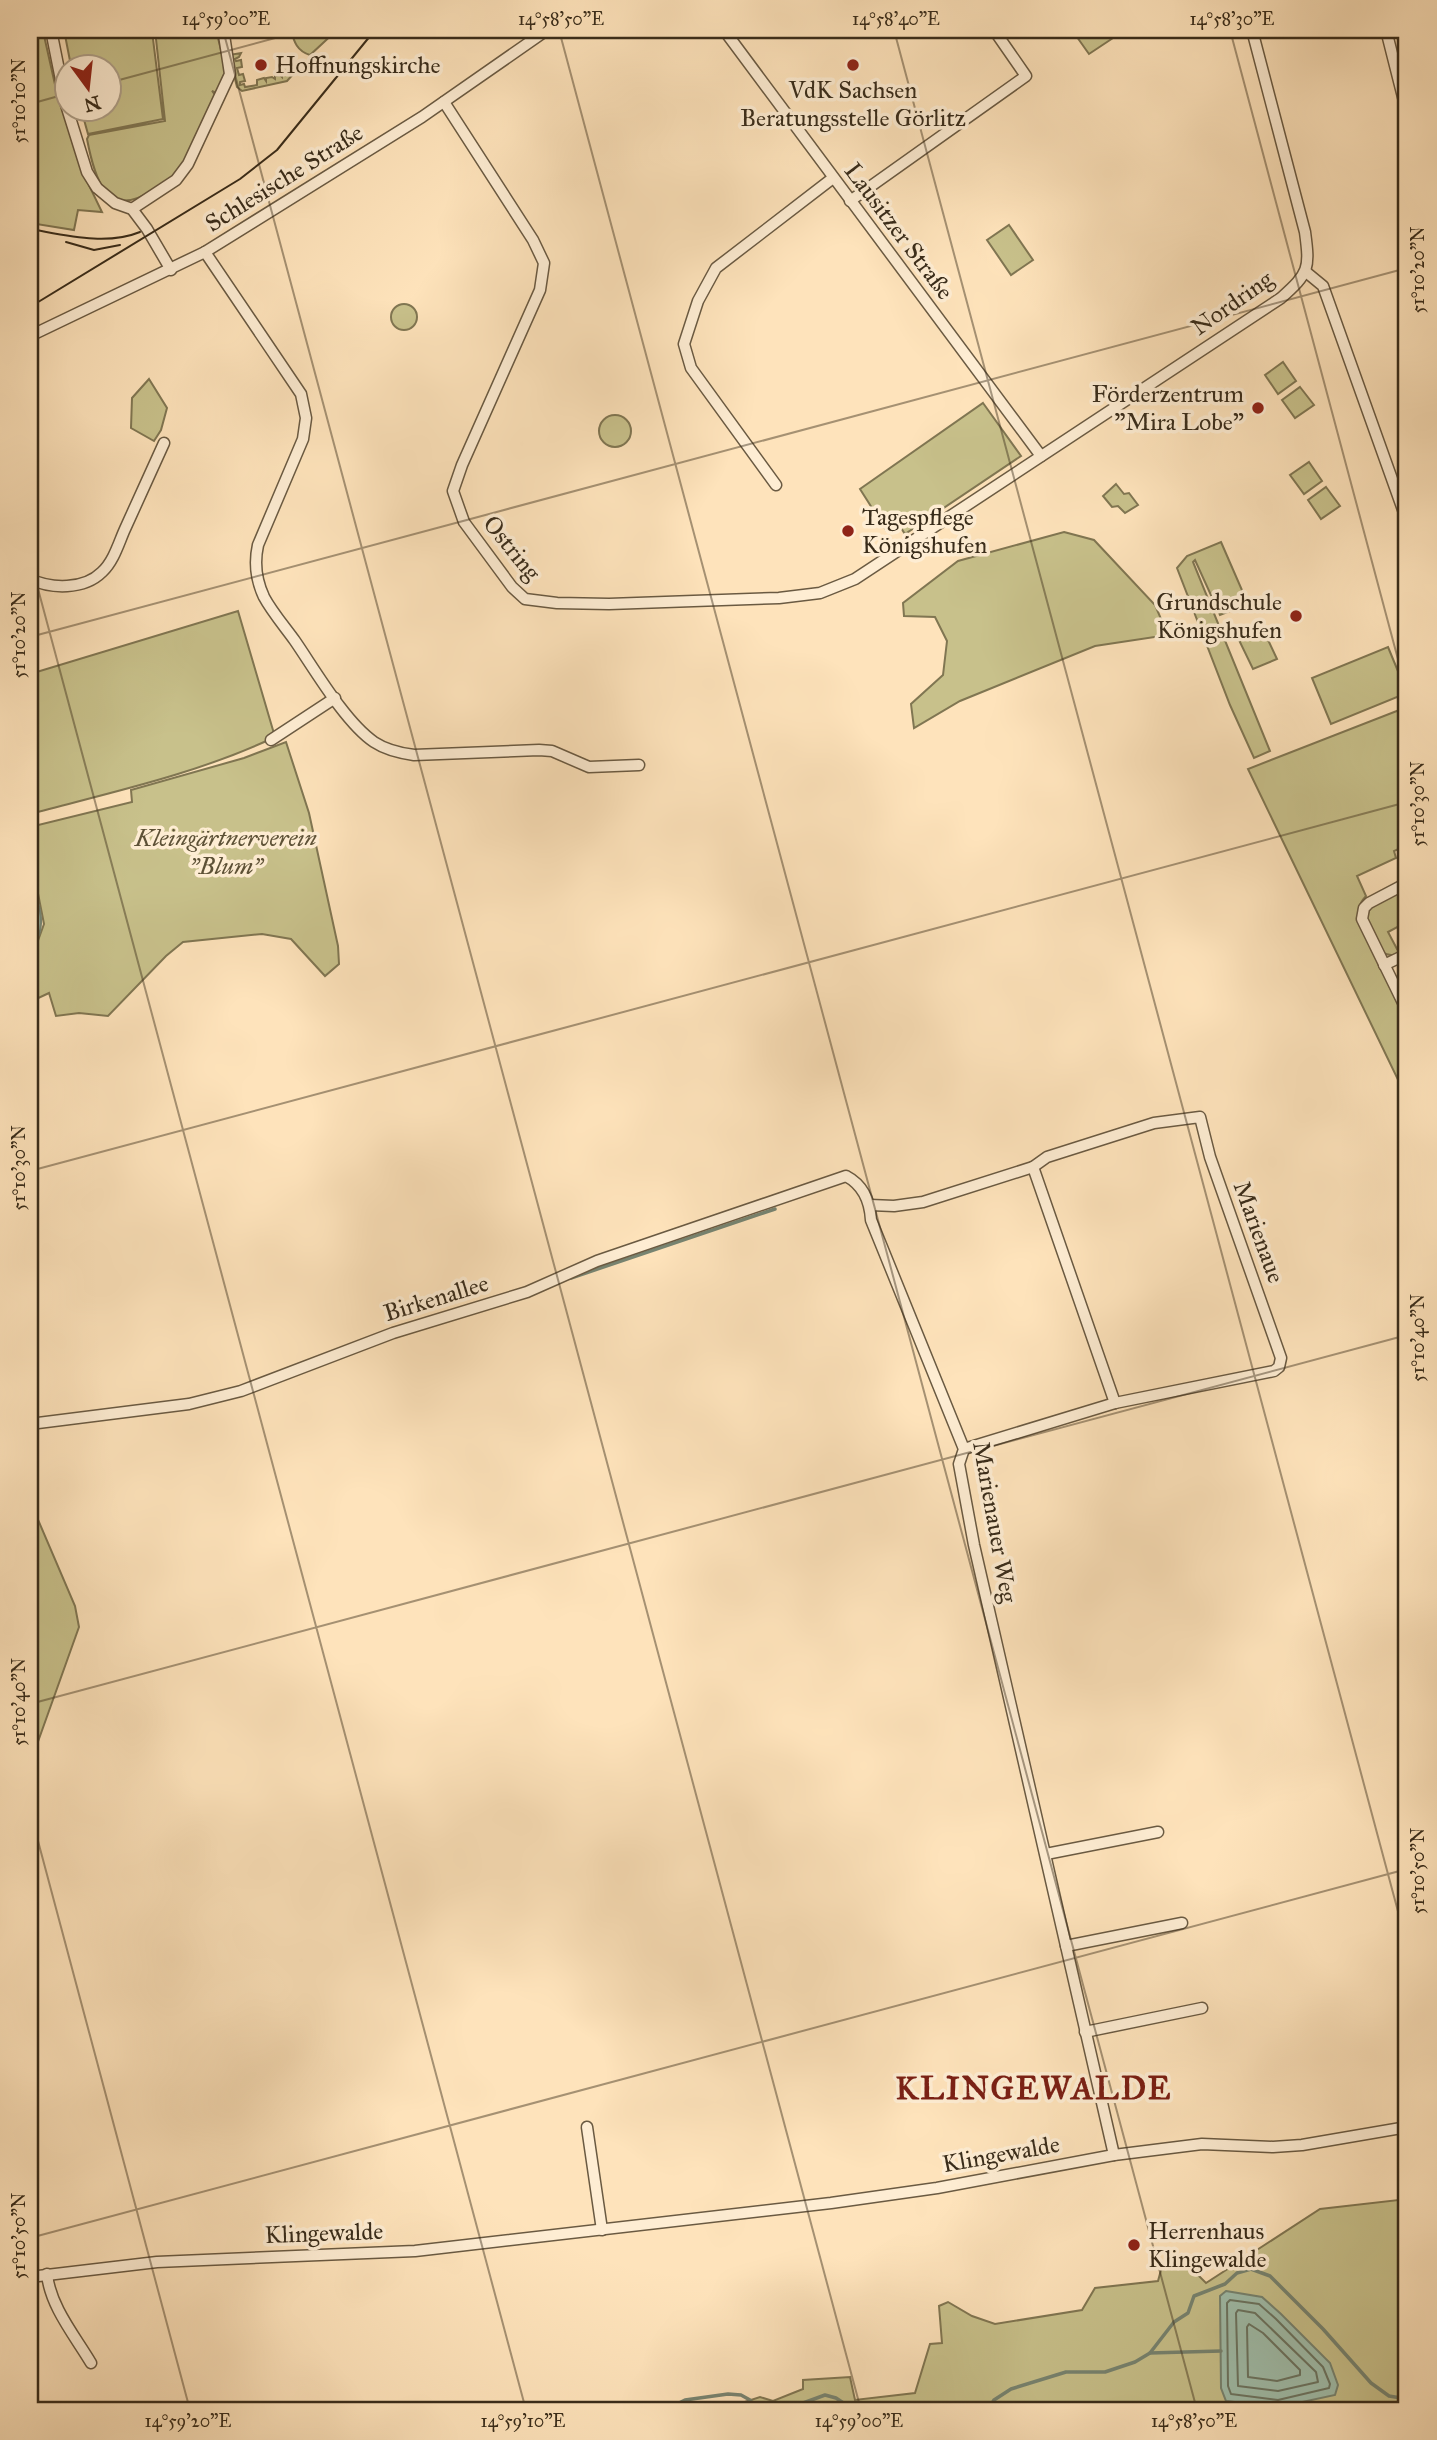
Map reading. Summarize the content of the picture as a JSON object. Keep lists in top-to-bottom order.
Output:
{
  "streets": {
    "street": [
      "Schlesische Straße",
      "Lausitzer Straße",
      "Nordring",
      "Ostring",
      "Marienaue",
      "Birkenallee",
      "Marienauer Weg",
      "Klingewalde"
    ]
  },
  "crossings": [
    ["Schlesische Straße", "Ostring"],
    ["Lausitzer Straße", "Nordring"],
    ["Lausitzer Straße", "Ostring"],
    ["Nordring", "Ostring"],
    ["Marienaue", "Marienauer Weg"],
    ["Birkenallee", "Marienauer Weg"],
    ["Marienauer Weg", "Klingewalde"]
  ],
  "districts": ["KLINGEWALDE"],
  "parks": ["Kleingärtnerverein \"Blum\""],
  "places": [
    "Hoffnungskirche",
    "VdK Sachsen Beratungsstelle Görlitz",
    "Förderzentrum \"Mira Lobe\"",
    "Tagespflege Königshufen",
    "Grundschule Königshufen",
    "Herrenhaus Klingewalde"
  ],
  "north": "bottom",
  "coordinates": [
    "14°59'00\"E",
    "14°58'50\"E",
    "14°58'40\"E",
    "14°58'30\"E",
    "51°10'10\"N",
    "51°10'20\"N",
    "51°10'30\"N",
    "51°10'40\"N",
    "51°10'50\"N",
    "14°59'20\"E",
    "14°59'10\"E"
  ]
}
